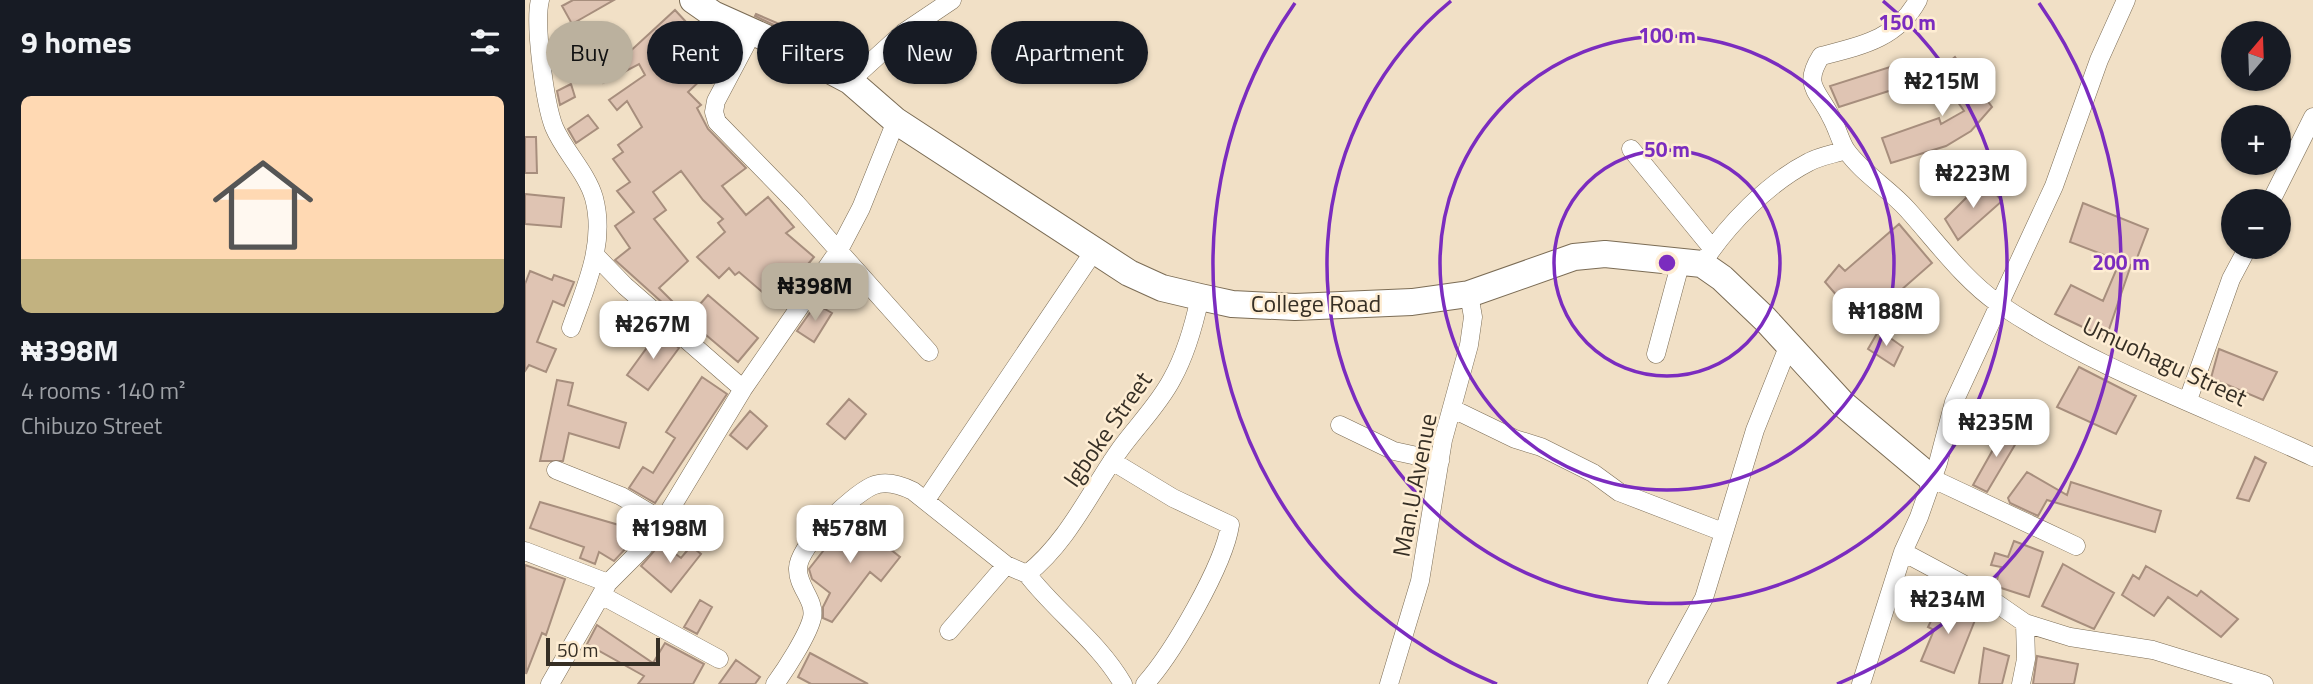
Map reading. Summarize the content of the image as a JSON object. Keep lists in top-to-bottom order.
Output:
{
  "streets": {
    "main road": ["College Road"],
    "street": ["Umuohagu Street", "Igboke Street", "Man.U.Avenue"]
  },
  "crossings": [
    ["College Road", "Igboke Street"],
    ["College Road", "Man.U.Avenue"]
  ],
  "scale_bar": "50 m",
  "north": "top",
  "page": {
    "heading": "9 homes",
    "map_buttons": ["+", "−"],
    "chip": [
      "Buy",
      "Rent",
      "Filters",
      "New",
      "Apartment"
    ],
    "price": [
      "₦215M",
      "₦223M",
      "₦398M",
      "₦188M",
      "₦267M",
      "₦235M",
      "₦198M",
      "₦578M",
      "₦234M"
    ],
    "list": [
      {
        "name": "₦398M",
        "note": "4 rooms · 140 m² · Chibuzo Street"
      }
    ],
    "scale": "50 m"
  },
  "rings": [
    "150 m",
    "100 m",
    "50 m",
    "200 m"
  ]
}
